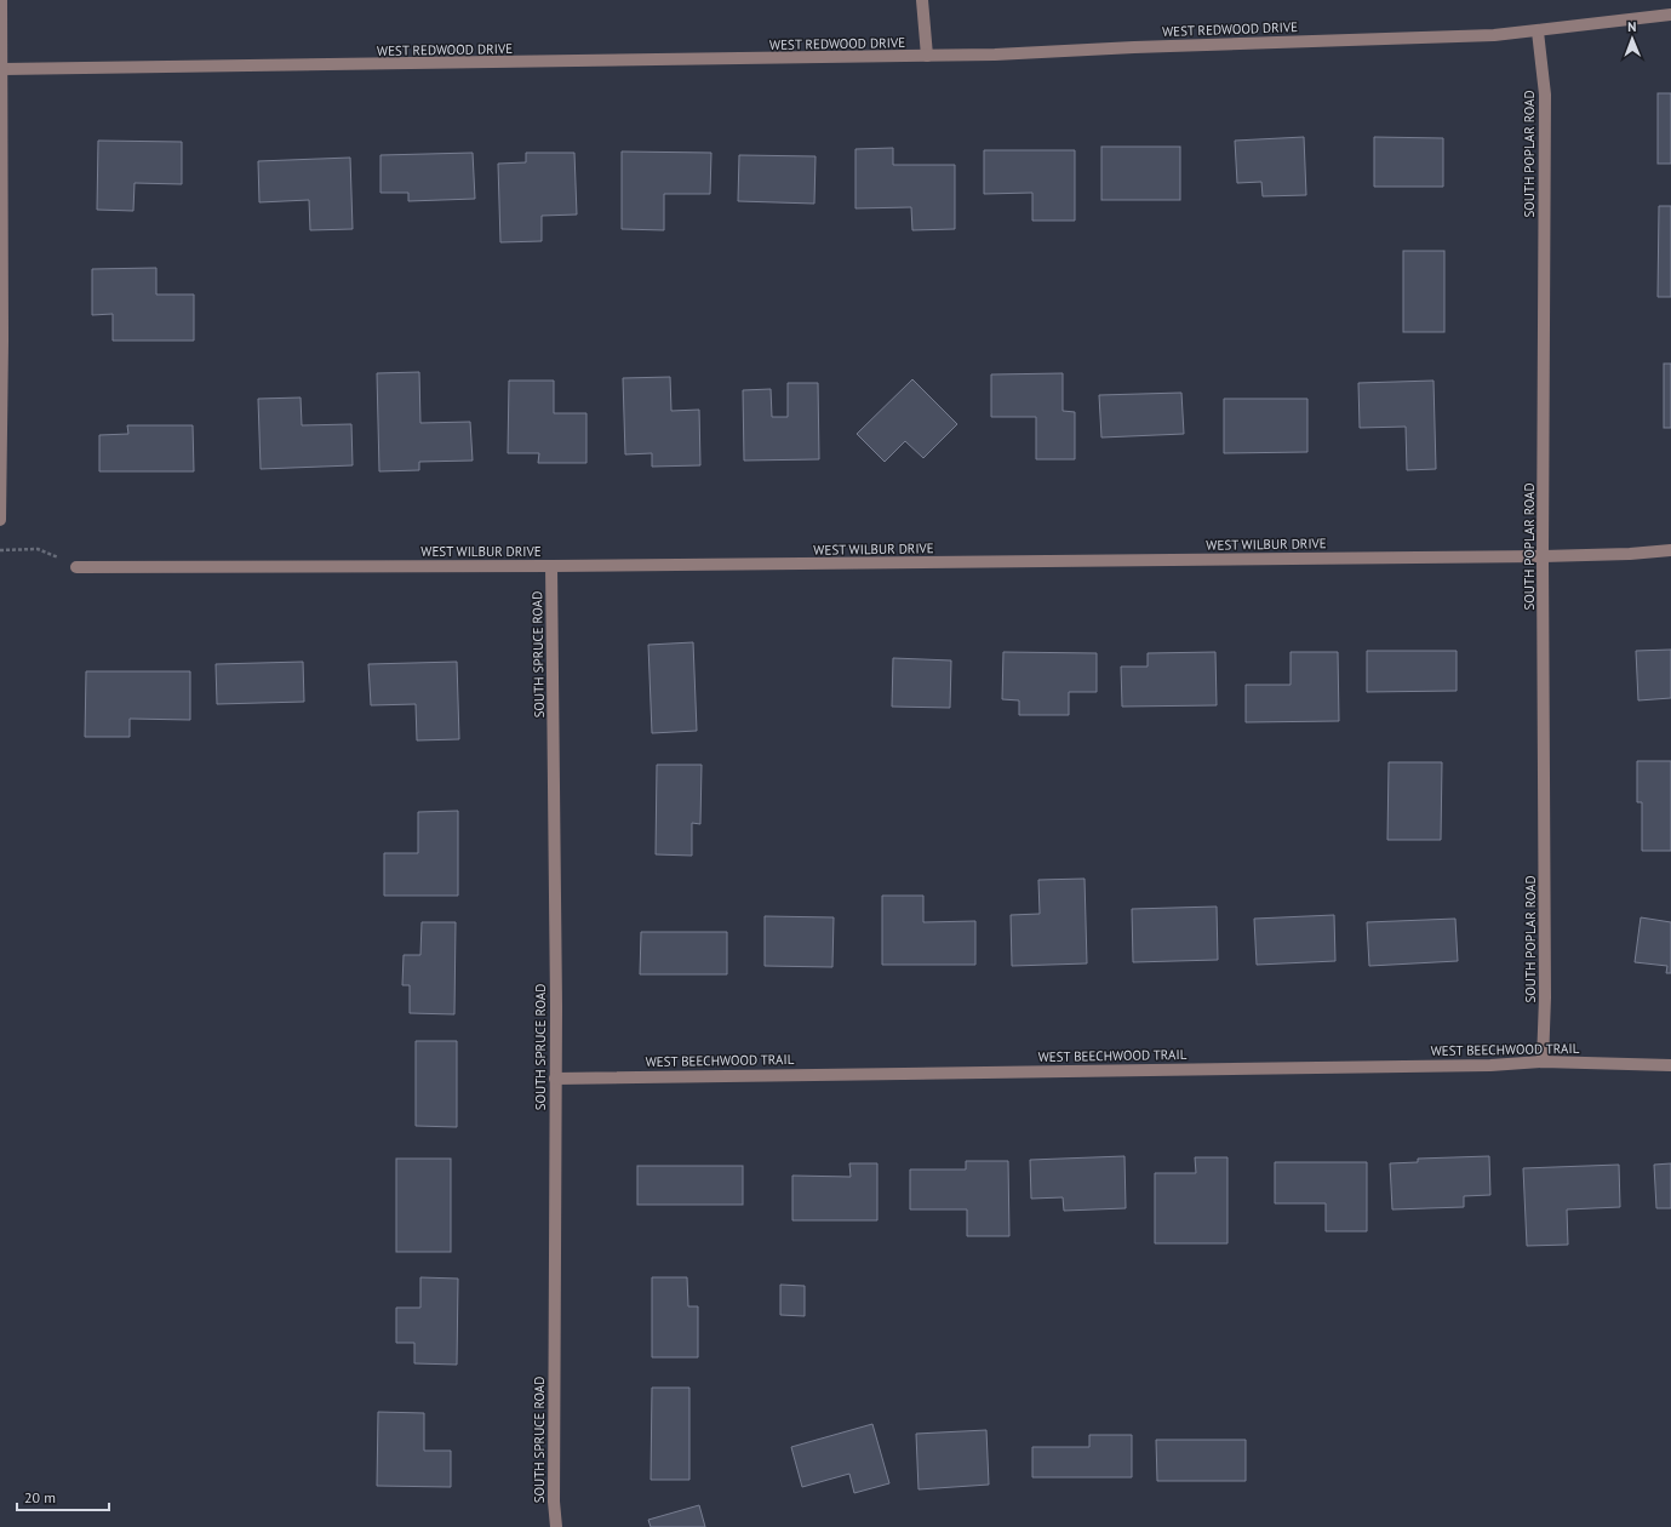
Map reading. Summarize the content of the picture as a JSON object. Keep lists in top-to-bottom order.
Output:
{
  "streets": {
    "street": [
      "WEST REDWOOD DRIVE",
      "SOUTH POPLAR ROAD",
      "WEST WILBUR DRIVE",
      "SOUTH SPRUCE ROAD",
      "WEST BEECHWOOD TRAIL"
    ]
  },
  "crossings": [
    ["WEST REDWOOD DRIVE", "SOUTH POPLAR ROAD"],
    ["SOUTH POPLAR ROAD", "WEST WILBUR DRIVE"],
    ["SOUTH POPLAR ROAD", "WEST BEECHWOOD TRAIL"],
    ["WEST WILBUR DRIVE", "SOUTH SPRUCE ROAD"],
    ["SOUTH SPRUCE ROAD", "WEST BEECHWOOD TRAIL"]
  ],
  "scale_bar": "20 m",
  "north": "top"
}
